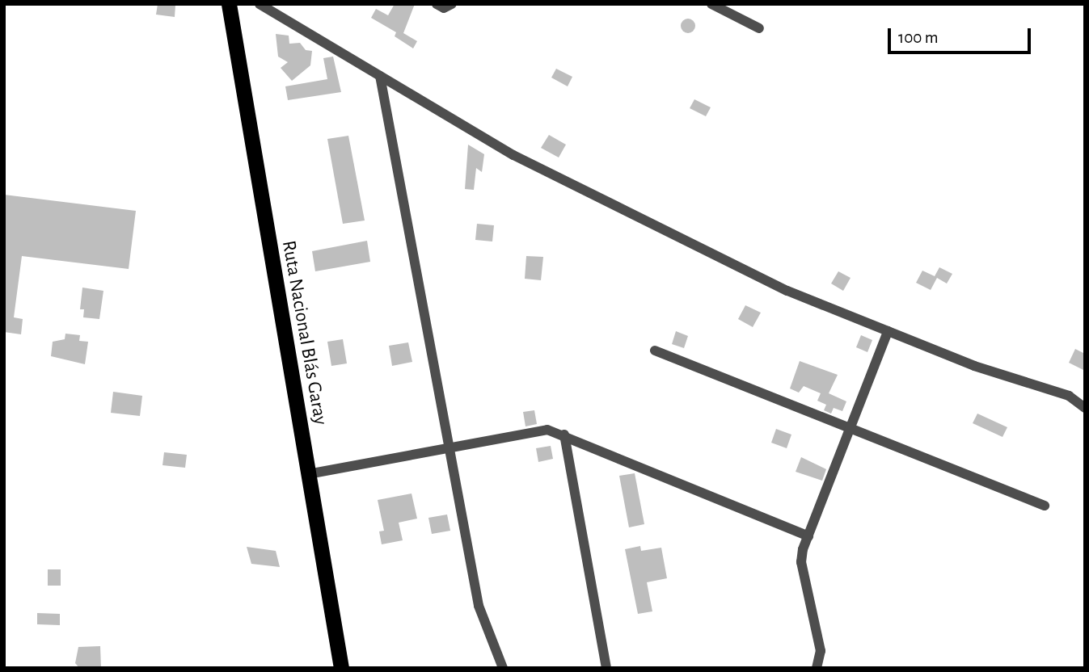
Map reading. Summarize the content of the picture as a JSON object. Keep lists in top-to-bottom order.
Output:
{
  "streets": {
    "highway": ["Ruta Nacional Blás Garay"]
  },
  "scale_bar": "100 m"
}
